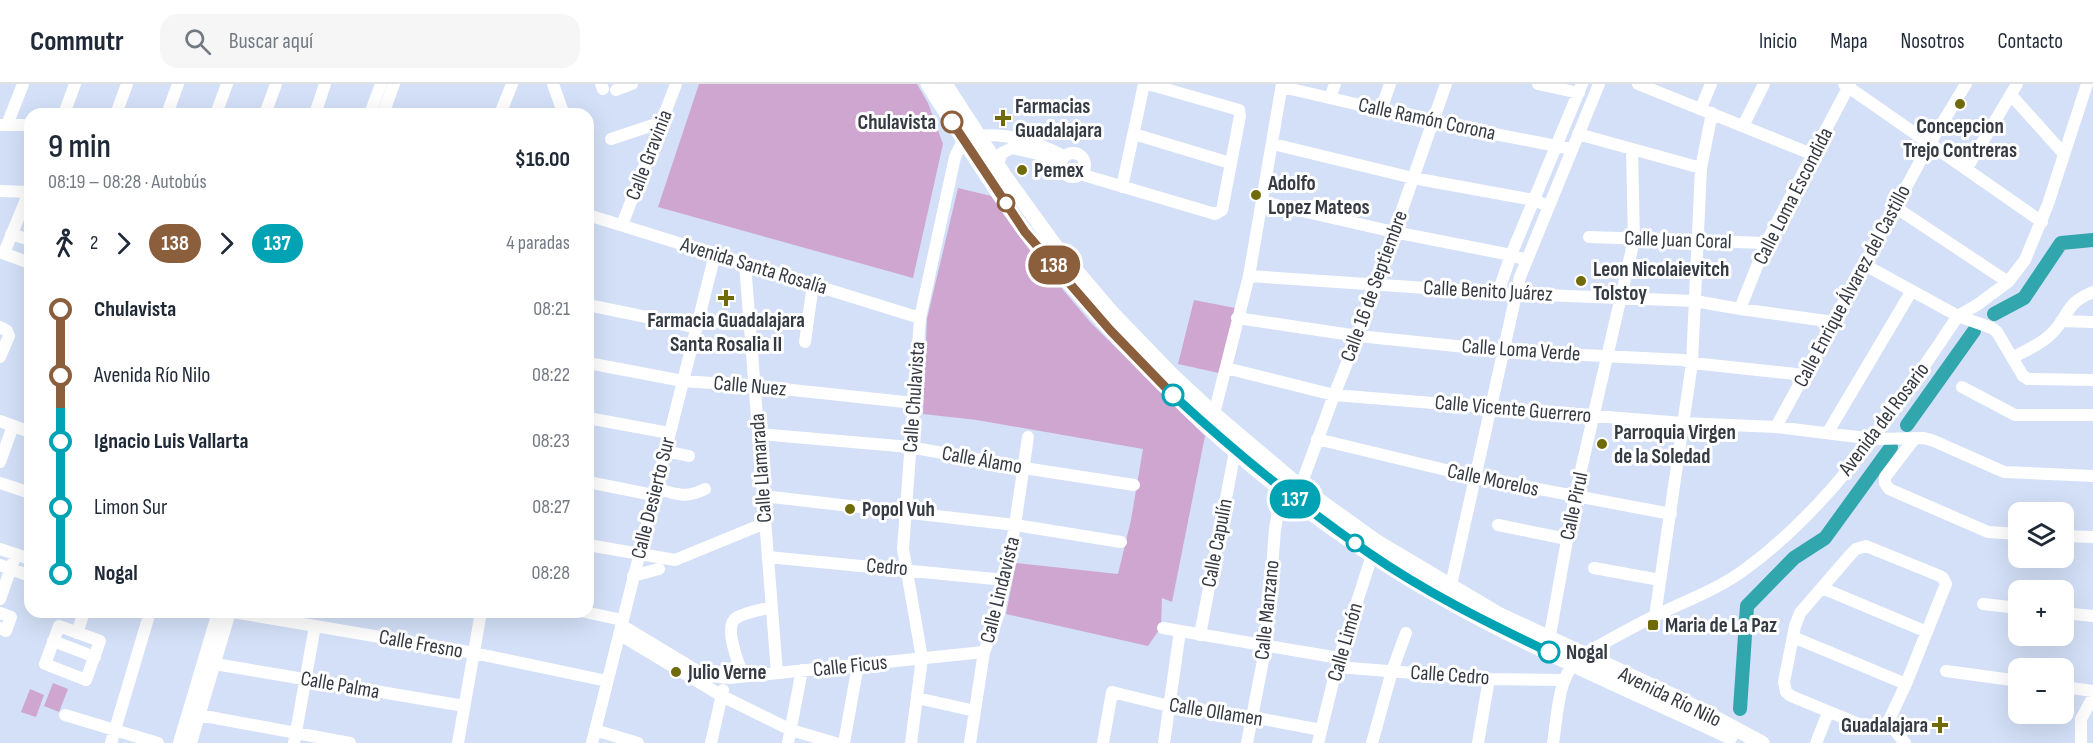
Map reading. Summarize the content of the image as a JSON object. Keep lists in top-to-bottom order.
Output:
{
  "streets": {
    "main road": ["Avenida Río Nilo"],
    "street": [
      "Calle Ramón Corona",
      "Calle Gravinia",
      "Calle Loma Escondida",
      "Calle Juan Coral",
      "Avenida Santa Rosalía",
      "Calle 16 de Septiembre",
      "Calle Enrique Álvarez del Castillo",
      "Calle Benito Juárez",
      "Calle Loma Verde",
      "Calle Nuez",
      "Calle Chulavista",
      "Calle Vicente Guerrero",
      "Avenida del Rosario",
      "Calle Álamo",
      "Calle Llamarada",
      "Calle Morelos",
      "Calle Desierto Sur",
      "Calle Pirul",
      "Calle Capulín",
      "Cedro",
      "Calle Lindavista",
      "Calle Manzano",
      "Calle Limón",
      "Calle Fresno",
      "Calle Ficus",
      "Calle Cedro",
      "Calle Palma",
      "Calle Ollamen"
    ]
  },
  "crossings": [
    ["Calle Ramón Corona", "Calle 16 de Septiembre"],
    ["Calle Gravinia", "Avenida Santa Rosalía"],
    ["Calle Loma Escondida", "Calle Juan Coral"],
    ["Calle Loma Escondida", "Calle Benito Juárez"],
    ["Calle Juan Coral", "Calle Pirul"],
    ["Avenida Santa Rosalía", "Calle Chulavista"],
    ["Avenida Santa Rosalía", "Calle Llamarada"],
    ["Avenida Santa Rosalía", "Calle Desierto Sur"],
    ["Calle 16 de Septiembre", "Calle Benito Juárez"],
    ["Calle 16 de Septiembre", "Calle Loma Verde"],
    ["Calle 16 de Septiembre", "Calle Vicente Guerrero"],
    ["Calle 16 de Septiembre", "Calle Morelos"],
    ["Calle 16 de Septiembre", "Calle Manzano"],
    ["Calle 16 de Septiembre", "Avenida Río Nilo"],
    ["Calle Enrique Álvarez del Castillo", "Calle Benito Juárez"],
    ["Calle Enrique Álvarez del Castillo", "Calle Loma Verde"],
    ["Calle Enrique Álvarez del Castillo", "Calle Vicente Guerrero"],
    ["Calle Benito Juárez", "Calle Pirul"],
    ["Calle Loma Verde", "Calle Pirul"],
    ["Calle Nuez", "Calle Chulavista"],
    ["Calle Nuez", "Calle Llamarada"],
    ["Calle Nuez", "Calle Desierto Sur"],
    ["Calle Chulavista", "Calle Álamo"],
    ["Calle Chulavista", "Cedro"],
    ["Calle Chulavista", "Calle Ficus"],
    ["Calle Chulavista", "Avenida Río Nilo"],
    ["Calle Vicente Guerrero", "Avenida del Rosario"],
    ["Calle Vicente Guerrero", "Calle Pirul"],
    ["Avenida del Rosario", "Avenida Río Nilo"],
    ["Calle Álamo", "Calle Llamarada"],
    ["Calle Álamo", "Calle Lindavista"],
    ["Calle Llamarada", "Cedro"],
    ["Calle Llamarada", "Calle Ficus"],
    ["Calle Morelos", "Calle Pirul"],
    ["Calle Desierto Sur", "Calle Fresno"],
    ["Calle Desierto Sur", "Calle Ficus"],
    ["Calle Pirul", "Avenida Río Nilo"],
    ["Calle Capulín", "Calle Cedro"],
    ["Calle Capulín", "Avenida Río Nilo"],
    ["Cedro", "Calle Lindavista"],
    ["Calle Lindavista", "Calle Ficus"],
    ["Calle Manzano", "Calle Cedro"],
    ["Calle Manzano", "Avenida Río Nilo"],
    ["Calle Manzano", "Calle Ollamen"],
    ["Calle Limón", "Calle Cedro"],
    ["Calle Limón", "Avenida Río Nilo"],
    ["Calle Limón", "Calle Ollamen"]
  ],
  "places": {
    "other": [
      "Concepcion Trejo Contreras",
      "Chulavista",
      "Pemex",
      "Adolfo Lopez Mateos",
      "Leon Nicolaievitch Tolstoy",
      "Parroquia Virgen de la Soledad",
      "Popol Vuh",
      "Nogal",
      "Julio Verne"
    ],
    "health": ["Farmacias Guadalajara", "Farmacia Guadalajara Santa Rosalia II", "Guadalajara"],
    "transit": ["Maria de La Paz"]
  },
  "lines": ["bus line 138", "bus line 137"],
  "page": {
    "header": "Commutr",
    "search": "Buscar aquí",
    "nav": [
      "Inicio",
      "Mapa",
      "Nosotros",
      "Contacto"
    ],
    "on_map": ["138", "137"],
    "heading": ["9 min", "08:19 – 08:28 · Autobús", "$16.00"],
    "legs": [
      "2",
      "138",
      "137",
      "4 paradas"
    ],
    "list": [
      {
        "name": "Chulavista",
        "value": "08:21"
      },
      {
        "name": "Avenida Río Nilo",
        "value": "08:22"
      },
      {
        "name": "Ignacio Luis Vallarta",
        "value": "08:23"
      },
      {
        "name": "Limon Sur",
        "value": "08:27"
      },
      {
        "name": "Nogal",
        "value": "08:28"
      }
    ],
    "map_buttons": ["+", "−"]
  }
}
